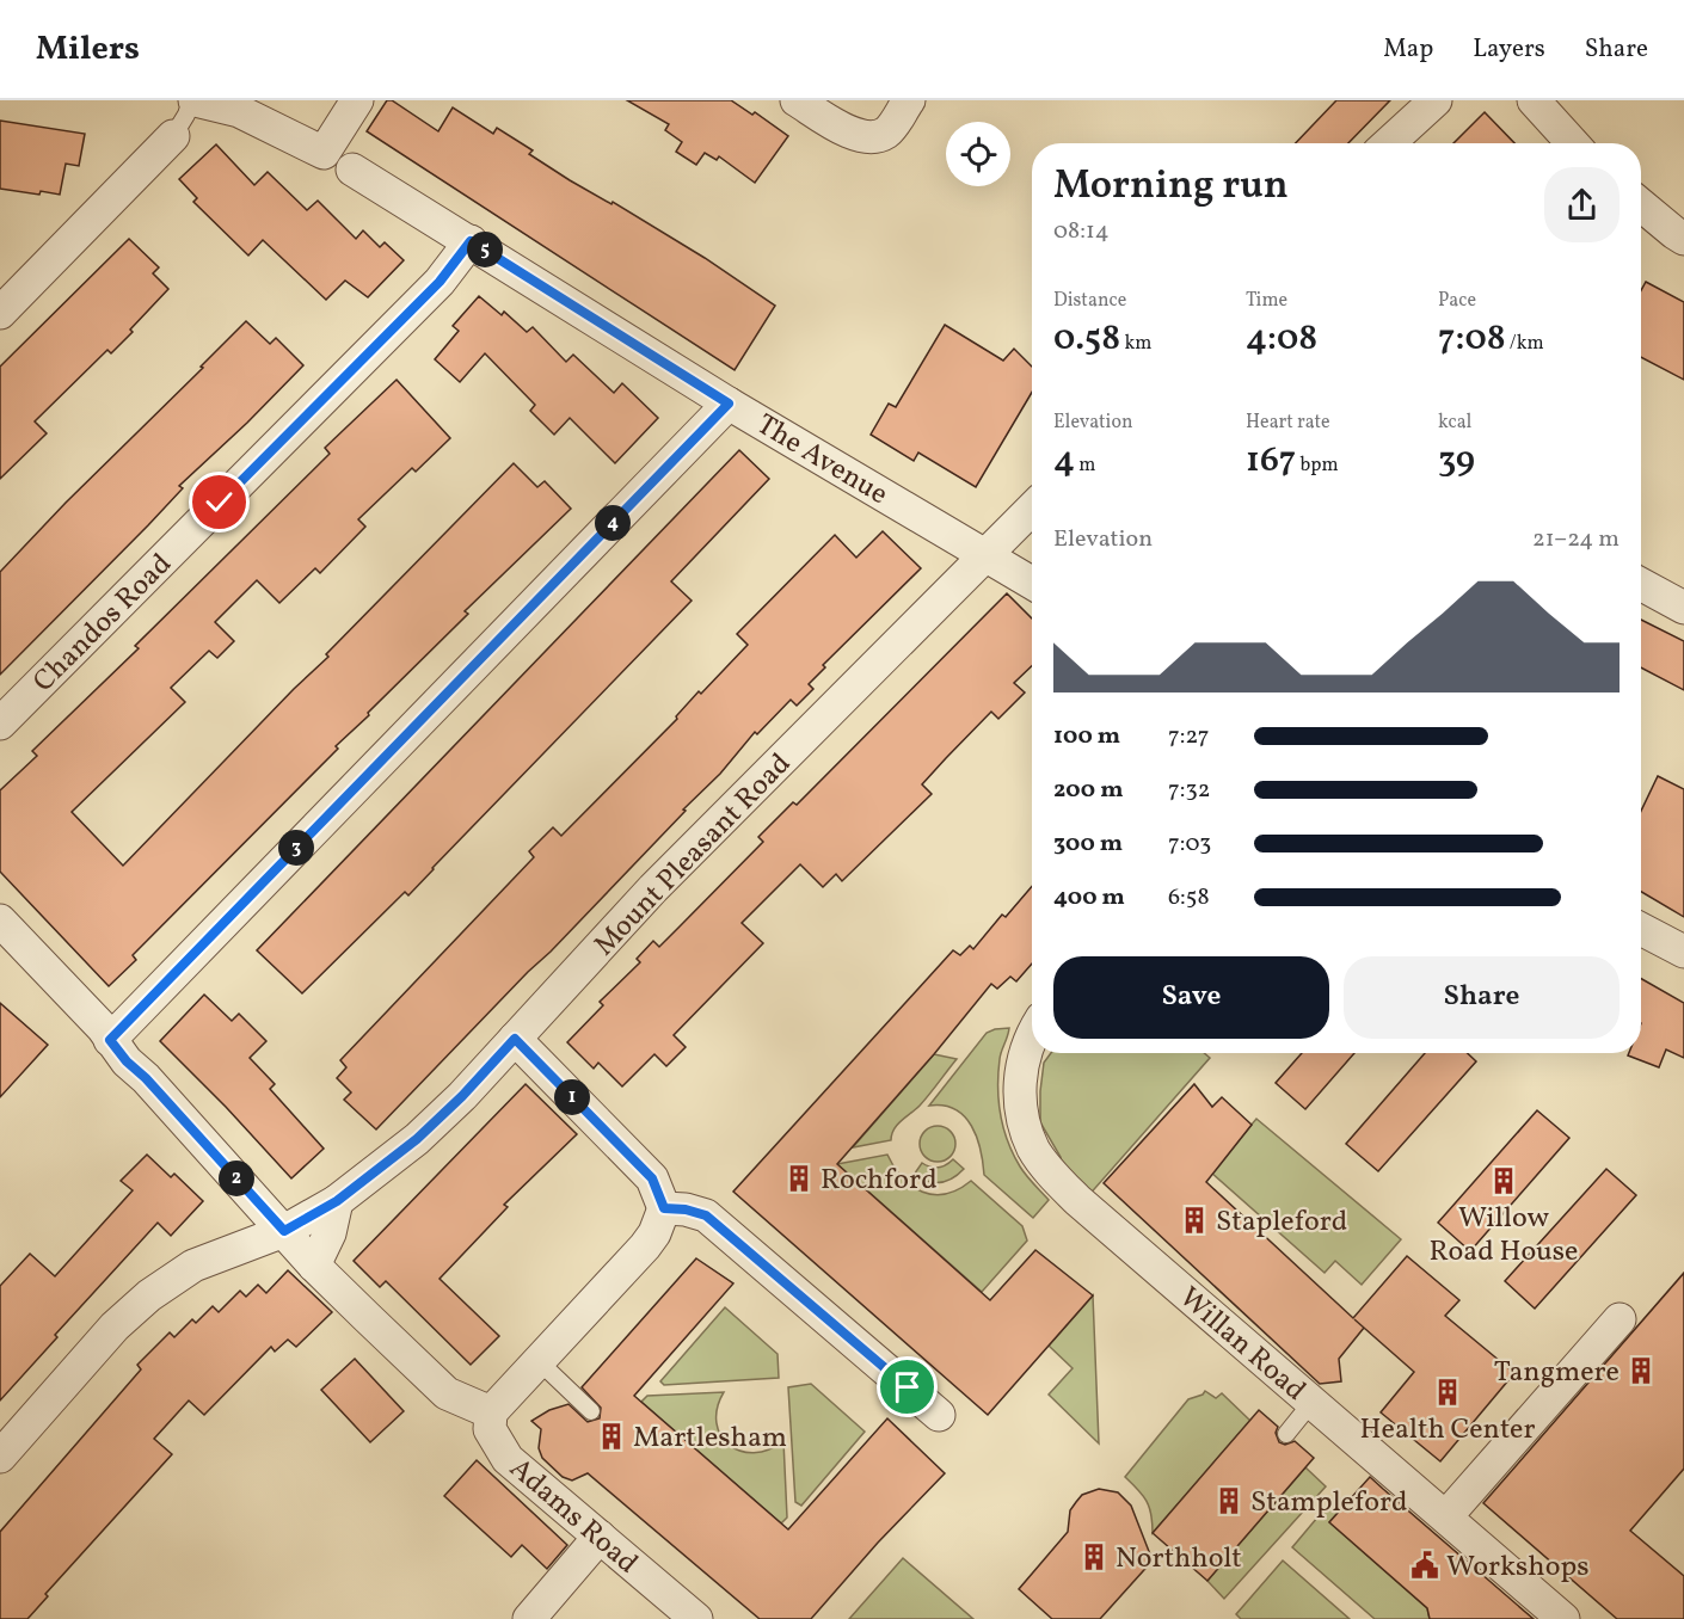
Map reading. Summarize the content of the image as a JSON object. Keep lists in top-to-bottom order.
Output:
{
  "streets": {
    "street": [
      "The Avenue",
      "Chandos Road",
      "Mount Pleasant Road",
      "Willan Road",
      "Adams Road"
    ]
  },
  "crossings": [
    ["The Avenue", "Chandos Road"],
    ["The Avenue", "Mount Pleasant Road"]
  ],
  "places": {
    "building": [
      "Rochford",
      "Willow Road House",
      "Stapleford",
      "Tangmere",
      "Health Center",
      "Martlesham",
      "Stampleford",
      "Northholt"
    ],
    "public building": ["Workshops"]
  },
  "page": {
    "header": "Milers",
    "nav": ["Map", "Layers", "Share"],
    "heading": ["Morning run", "08:14"],
    "pins": [
      "5",
      "4",
      "3",
      "1",
      "2"
    ],
    "stats": [
      ["Distance", "0.58 km"],
      ["Time", "4:08"],
      ["Pace", "7:08 /km"],
      ["Elevation", "4 m"],
      ["Heart rate", "167 bpm"],
      ["kcal", "39"]
    ],
    "chart": ["Elevation", "21–24 m"],
    "list": [
      {
        "name": "100 m",
        "note": "7:27"
      },
      {
        "name": "200 m",
        "note": "7:32"
      },
      {
        "name": "300 m",
        "note": "7:03"
      },
      {
        "name": "400 m",
        "note": "6:58"
      }
    ],
    "buttons": ["Save", "Share"]
  }
}
